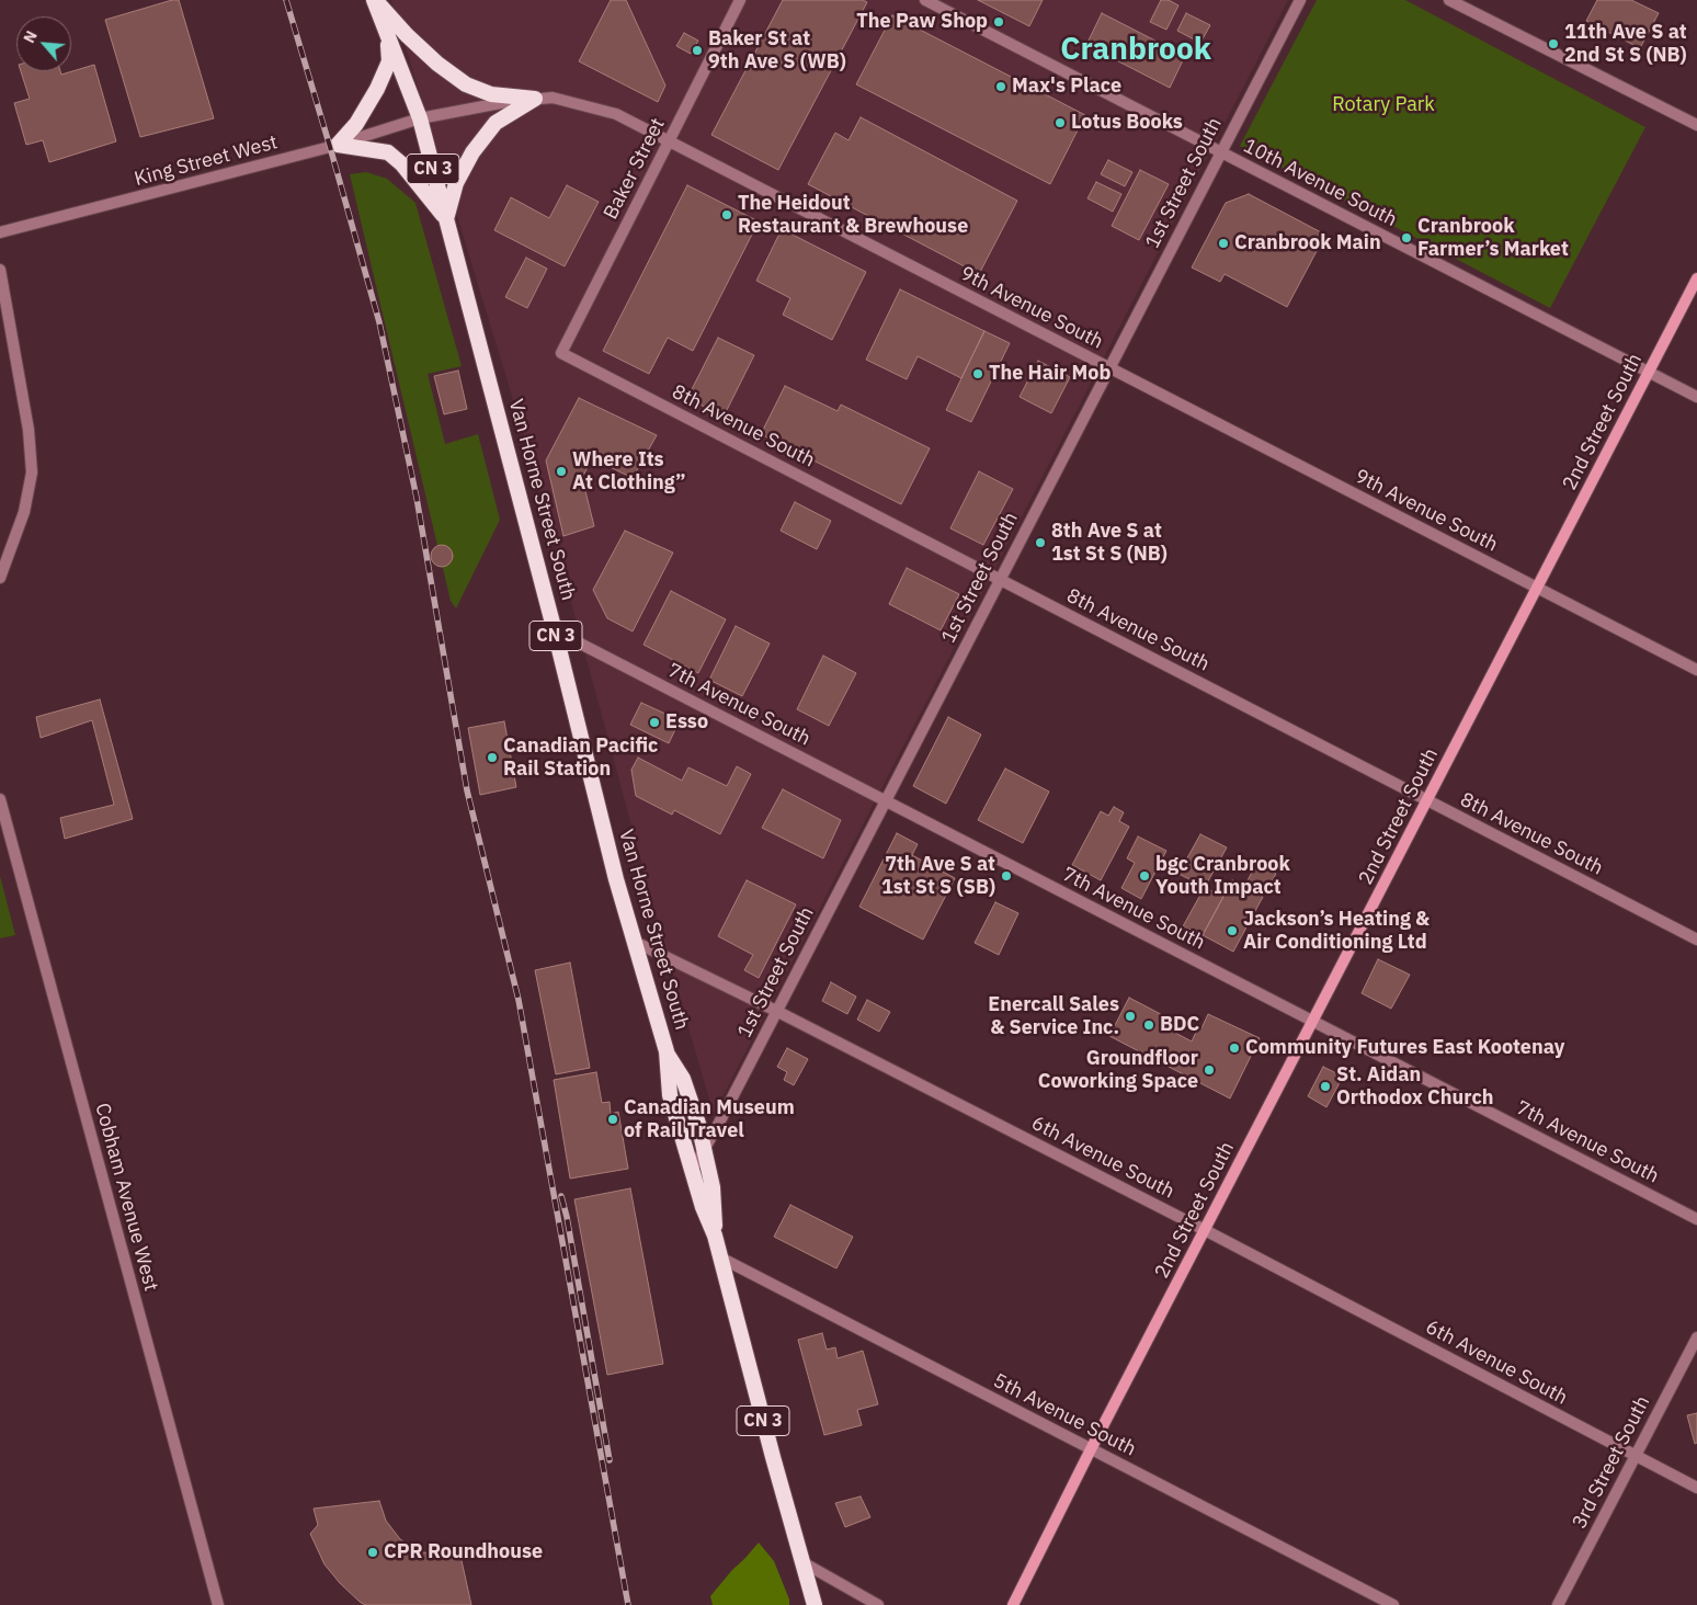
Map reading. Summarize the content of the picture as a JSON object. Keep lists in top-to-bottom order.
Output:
{
  "streets": {
    "highway": ["CN 3", "Van Horne Street South"],
    "main road": ["2nd Street South"],
    "street": [
      "King Street West",
      "Baker Street",
      "1st Street South",
      "10th Avenue South",
      "9th Avenue South",
      "8th Avenue South",
      "7th Avenue South",
      "6th Avenue South",
      "Cobham Avenue West",
      "5th Avenue South",
      "3rd Street South"
    ]
  },
  "crossings": [
    ["King Street West", "CN 3"],
    ["King Street West", "9th Avenue South"],
    ["King Street West", "Van Horne Street South"],
    ["CN 3", "9th Avenue South"],
    ["CN 3", "Van Horne Street South"],
    ["Baker Street", "9th Avenue South"],
    ["Baker Street", "8th Avenue South"],
    ["1st Street South", "10th Avenue South"],
    ["1st Street South", "9th Avenue South"],
    ["1st Street South", "8th Avenue South"],
    ["1st Street South", "Van Horne Street South"],
    ["1st Street South", "7th Avenue South"],
    ["1st Street South", "6th Avenue South"],
    ["10th Avenue South", "2nd Street South"],
    ["9th Avenue South", "2nd Street South"],
    ["9th Avenue South", "Van Horne Street South"],
    ["2nd Street South", "8th Avenue South"],
    ["2nd Street South", "7th Avenue South"],
    ["2nd Street South", "6th Avenue South"],
    ["2nd Street South", "5th Avenue South"],
    ["Van Horne Street South", "7th Avenue South"],
    ["Van Horne Street South", "6th Avenue South"],
    ["Van Horne Street South", "5th Avenue South"],
    ["6th Avenue South", "3rd Street South"]
  ],
  "districts": ["Cranbrook"],
  "parks": ["Rotary Park"],
  "places": [
    "The Paw Shop",
    "11th Ave S at 2nd St S (NB)",
    "Baker St at 9th Ave S (WB)",
    "Max's Place",
    "Lotus Books",
    "The Heidout Restaurant & Brewhouse",
    "Cranbrook Farmer’s Market",
    "Cranbrook Main",
    "The Hair Mob",
    "Where Its At Clothing”",
    "8th Ave S at 1st St S (NB)",
    "Esso",
    "Canadian Pacific Rail Station",
    "7th Ave S at 1st St S (SB)",
    "bgc Cranbrook Youth Impact",
    "Jackson’s Heating & Air Conditioning Ltd",
    "Enercall Sales & Service Inc.",
    "BDC",
    "Community Futures East Kootenay",
    "Groundfloor Coworking Space",
    "St. Aidan Orthodox Church",
    "Canadian Museum of Rail Travel",
    "CPR Roundhouse"
  ],
  "north": "top left"
}
